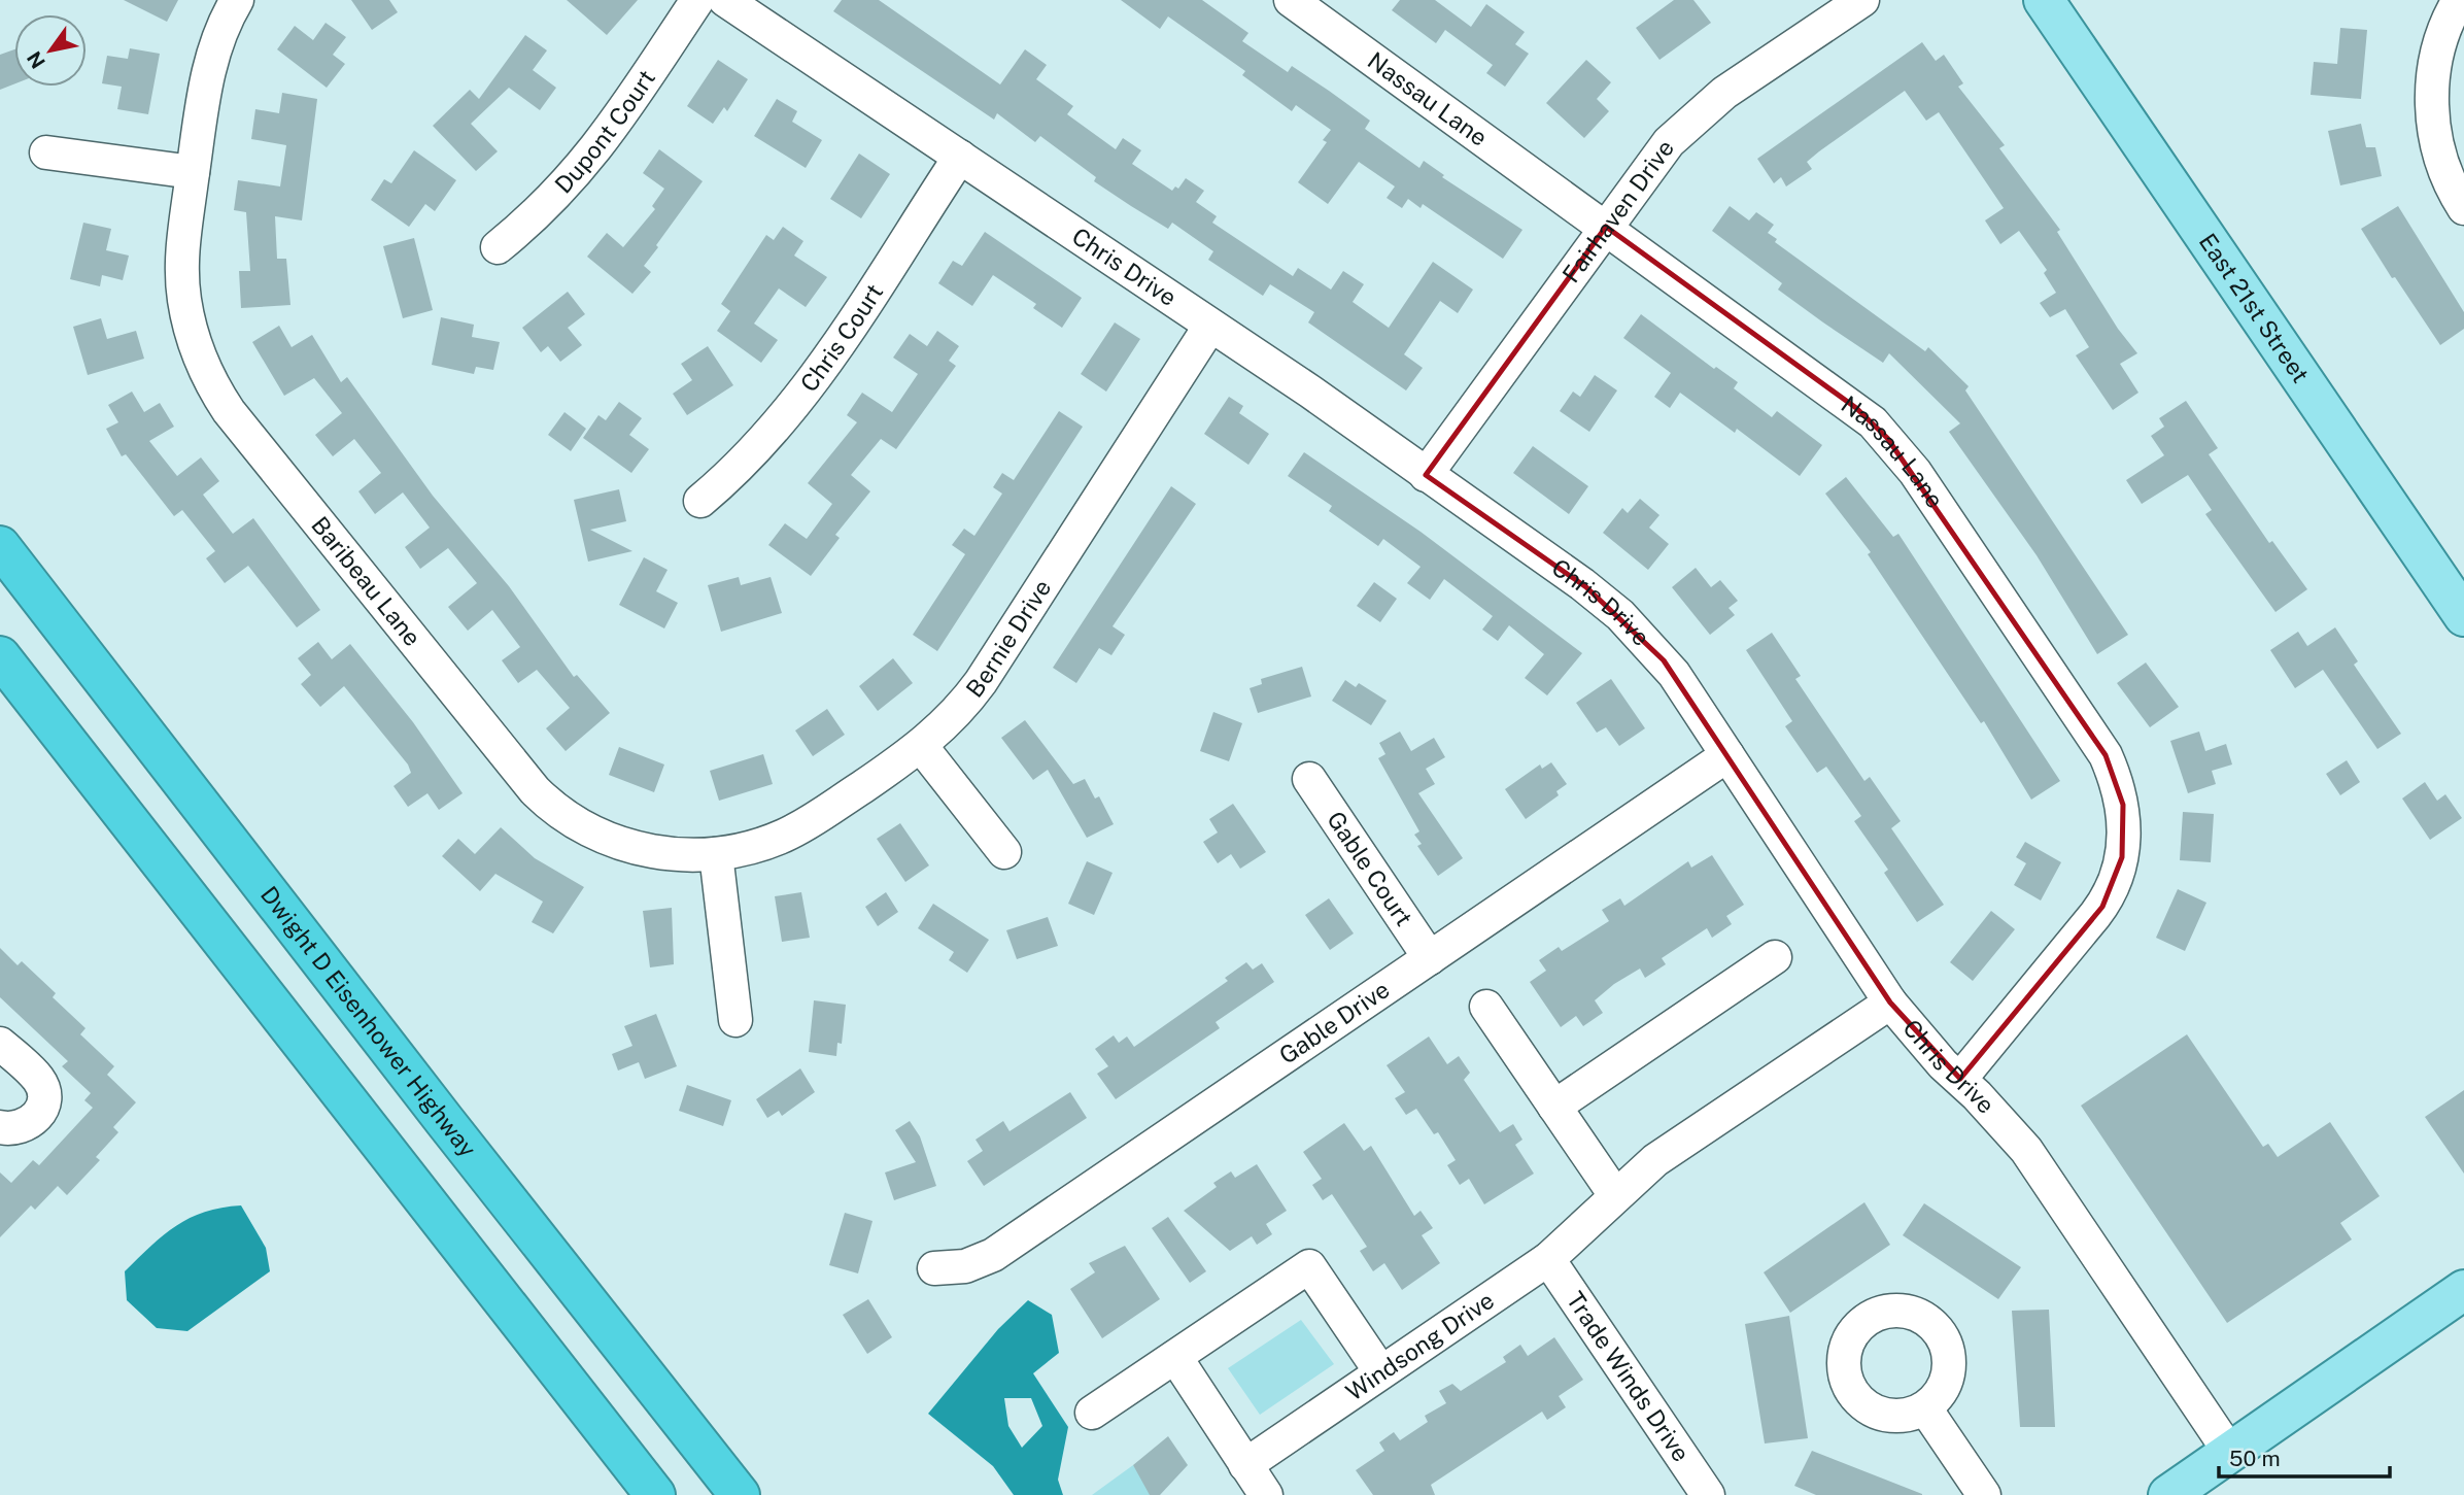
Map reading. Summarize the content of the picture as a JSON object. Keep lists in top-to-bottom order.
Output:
{
  "streets": {
    "highway": ["Dwight D Eisenhower Highway"],
    "main road": ["East 21st Street"],
    "street": [
      "Nassau Lane",
      "Dupont Court",
      "Fairhaven Drive",
      "Chris Drive",
      "Chris Court",
      "Baribeau Lane",
      "Bernie Drive",
      "Gable Court",
      "Gable Drive",
      "Windsong Drive",
      "Trade Winds Drive"
    ]
  },
  "crossings": [
    ["Nassau Lane", "Fairhaven Drive"],
    ["Nassau Lane", "Chris Drive"],
    ["Fairhaven Drive", "Chris Drive"],
    ["Chris Drive", "Chris Court"],
    ["Chris Drive", "Bernie Drive"],
    ["Chris Drive", "Gable Drive"],
    ["Chris Drive", "Windsong Drive"],
    ["Baribeau Lane", "Bernie Drive"],
    ["Gable Court", "Gable Drive"],
    ["Windsong Drive", "Trade Winds Drive"]
  ],
  "scale_bar": "50 m",
  "north": "bottom left"
}
